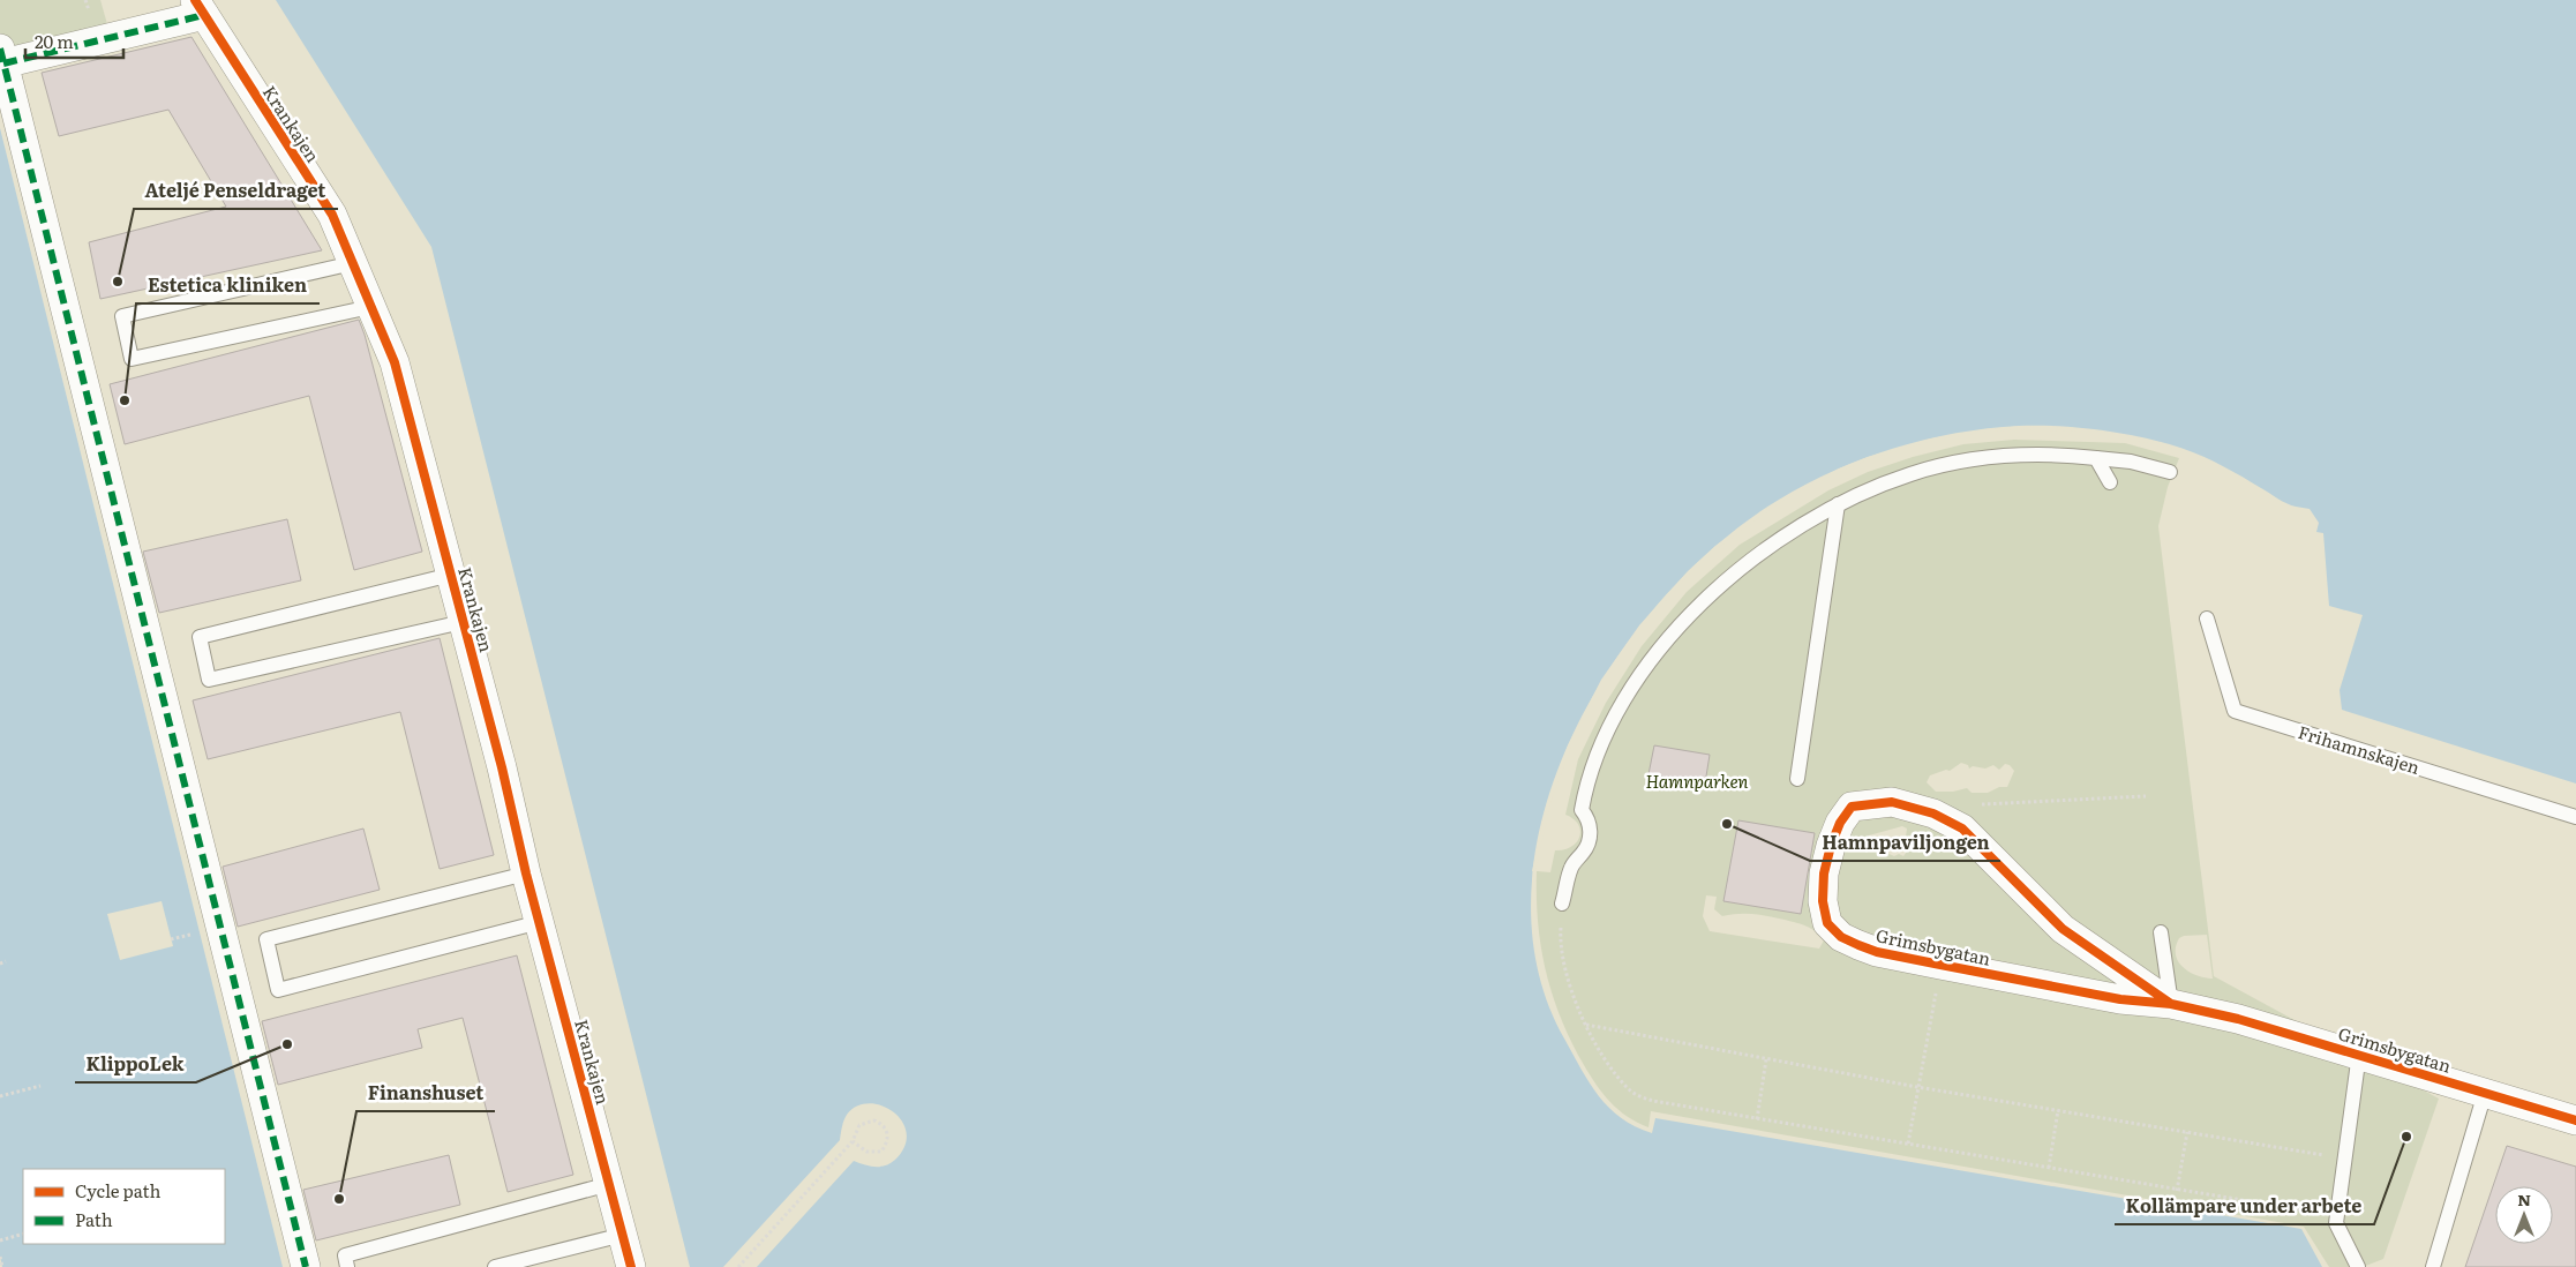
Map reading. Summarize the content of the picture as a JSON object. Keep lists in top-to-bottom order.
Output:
{
  "streets": {
    "street": ["Krankajen", "Grimsbygatan"],
    "lane": ["Frihamnskajen"]
  },
  "parks": ["Hamnparken"],
  "places": [
    "Ateljé Penseldraget",
    "Estetica kliniken",
    "Hamnpaviljongen",
    "KlippoLek",
    "Kollämpare under arbete",
    "Finanshuset"
  ],
  "legend": ["Cycle path", "Path"],
  "scale_bar": "20 m",
  "north": "top"
}
